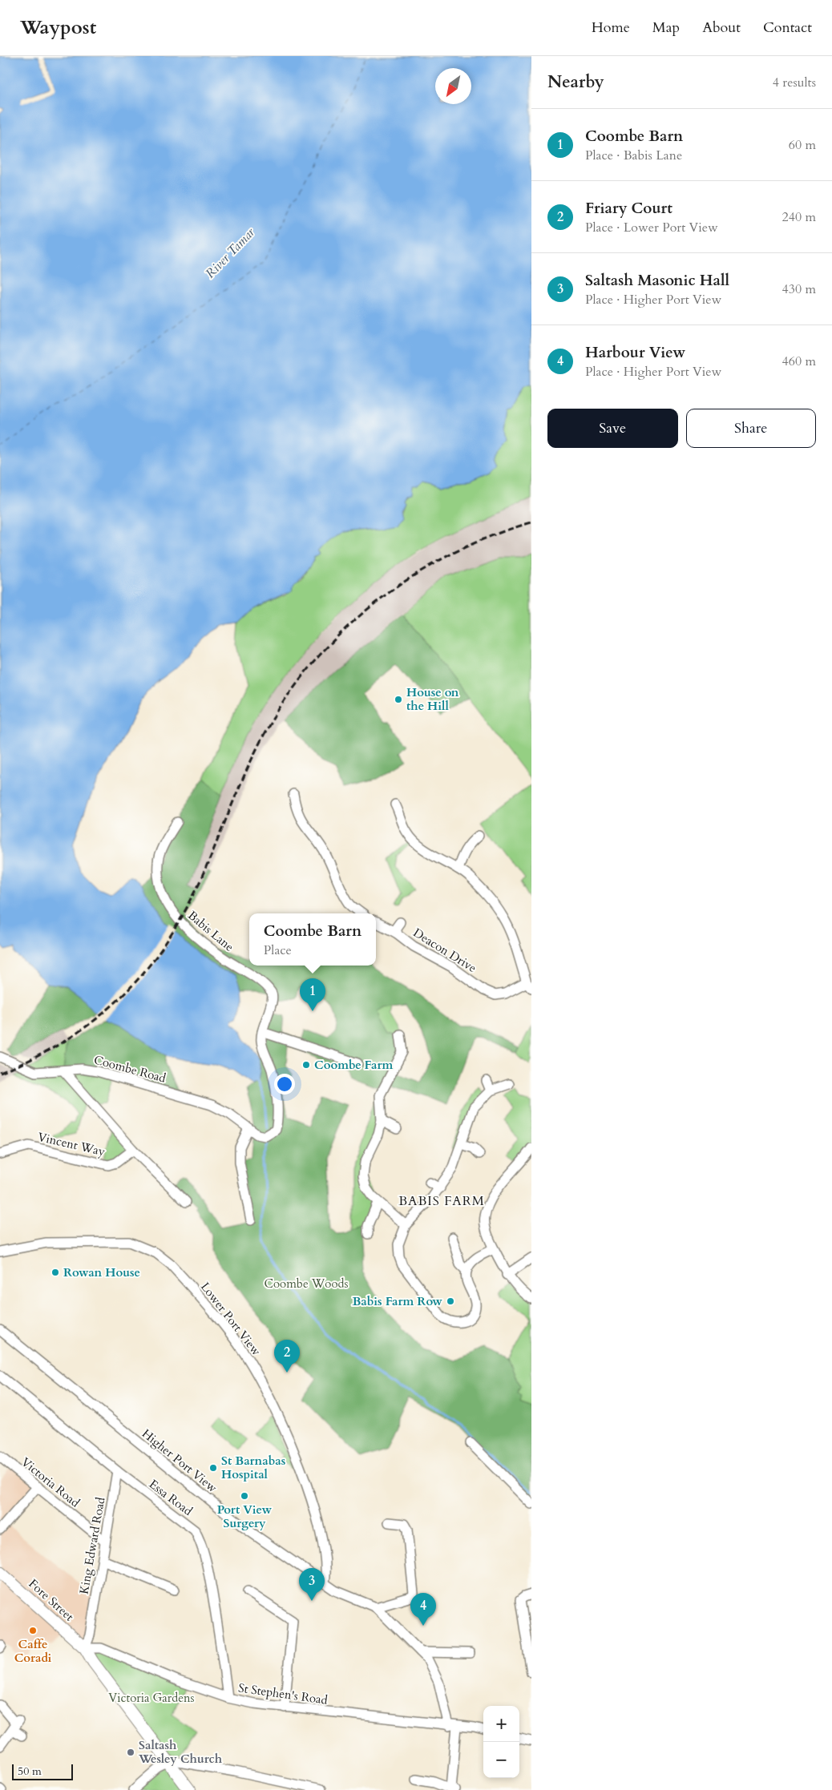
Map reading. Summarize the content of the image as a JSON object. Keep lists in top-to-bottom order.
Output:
{
  "streets": {
    "street": [
      "Babis Lane",
      "Deacon Drive",
      "Coombe Road",
      "Vincent Way",
      "Lower Port View",
      "Higher Port View",
      "Victoria Road",
      "Essa Road",
      "King Edward Road",
      "Fore Street",
      "St Stephen's Road"
    ]
  },
  "crossings": [
    ["Babis Lane", "Coombe Road"],
    ["Coombe Road", "Vincent Way"],
    ["Lower Port View", "Higher Port View"],
    ["Higher Port View", "St Stephen's Road"],
    ["Victoria Road", "King Edward Road"],
    ["Essa Road", "King Edward Road"],
    ["Essa Road", "St Stephen's Road"],
    ["King Edward Road", "Fore Street"],
    ["King Edward Road", "St Stephen's Road"],
    ["Fore Street", "St Stephen's Road"]
  ],
  "districts": ["BABIS FARM"],
  "water": ["River Tamar"],
  "parks": ["Coombe Woods", "Victoria Gardens"],
  "places": [
    "House on the Hill",
    "Coombe Farm",
    "Rowan House",
    "Babis Farm Row",
    "St Barnabas Hospital",
    "Port View Surgery",
    "Caffe Coradi",
    "Saltash Wesley Church"
  ],
  "scale_bar": "50 m",
  "north": "bottom left",
  "page": {
    "header": "Waypost",
    "nav": [
      "Home",
      "Map",
      "About",
      "Contact"
    ],
    "heading": ["Nearby", "4 results"],
    "list": [
      {
        "mark": "1",
        "name": "Coombe Barn",
        "note": "Place · Babis Lane",
        "value": "60 m"
      },
      {
        "mark": "2",
        "name": "Friary Court",
        "note": "Place · Lower Port View",
        "value": "240 m"
      },
      {
        "mark": "3",
        "name": "Saltash Masonic Hall",
        "note": "Place · Higher Port View",
        "value": "430 m"
      },
      {
        "mark": "4",
        "name": "Harbour View",
        "note": "Place · Higher Port View",
        "value": "460 m"
      }
    ],
    "buttons": ["Save", "Share"],
    "popup": ["Coombe Barn", "Place"],
    "pins": [
      "1",
      "2",
      "3",
      "4"
    ],
    "map_buttons": ["+", "−"],
    "scale": "50 m"
  }
}
